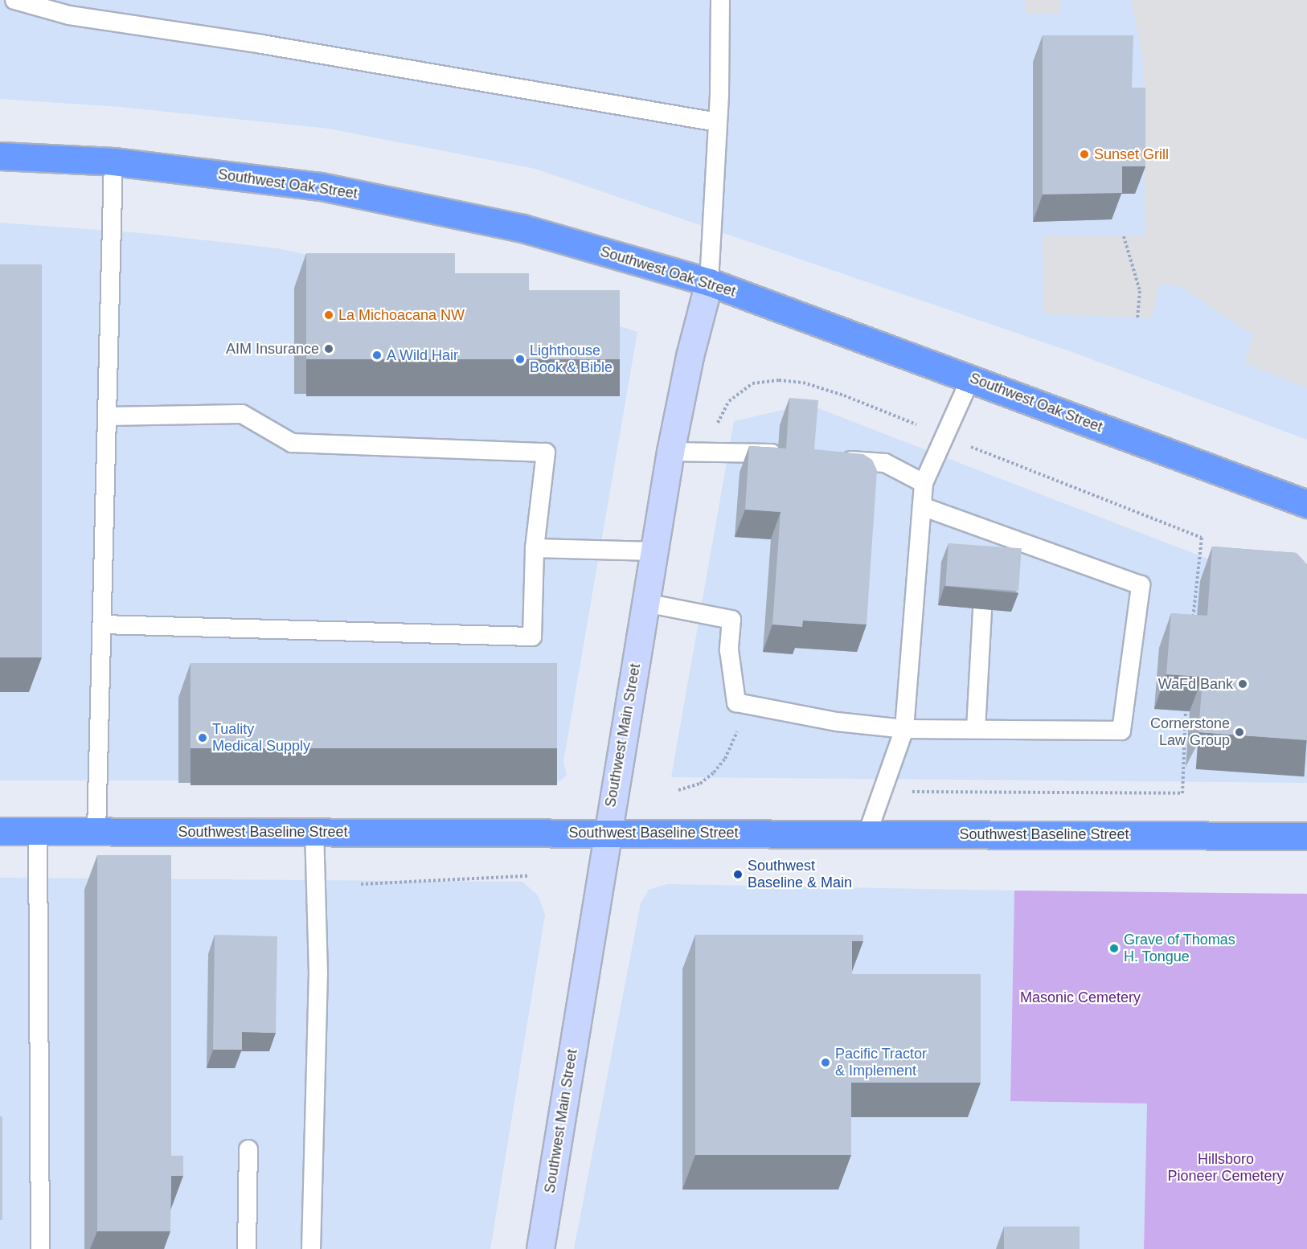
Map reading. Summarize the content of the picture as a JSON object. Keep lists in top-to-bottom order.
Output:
{
  "streets": {
    "highway": ["Southwest Oak Street", "Southwest Baseline Street"],
    "street": ["Southwest Main Street"]
  },
  "crossings": [
    ["Southwest Oak Street", "Southwest Main Street"],
    ["Southwest Main Street", "Southwest Baseline Street"]
  ],
  "parks": ["Masonic Cemetery", "Hillsboro Pioneer Cemetery"],
  "places": [
    "Sunset Grill",
    "La Michoacana NW",
    "AIM Insurance",
    "A Wild Hair",
    "Lighthouse Book & Bible",
    "WaFd Bank",
    "Cornerstone Law Group",
    "Tuality Medical Supply",
    "Southwest Baseline & Main",
    "Grave of Thomas H. Tongue",
    "Pacific Tractor & Implement"
  ]
}
